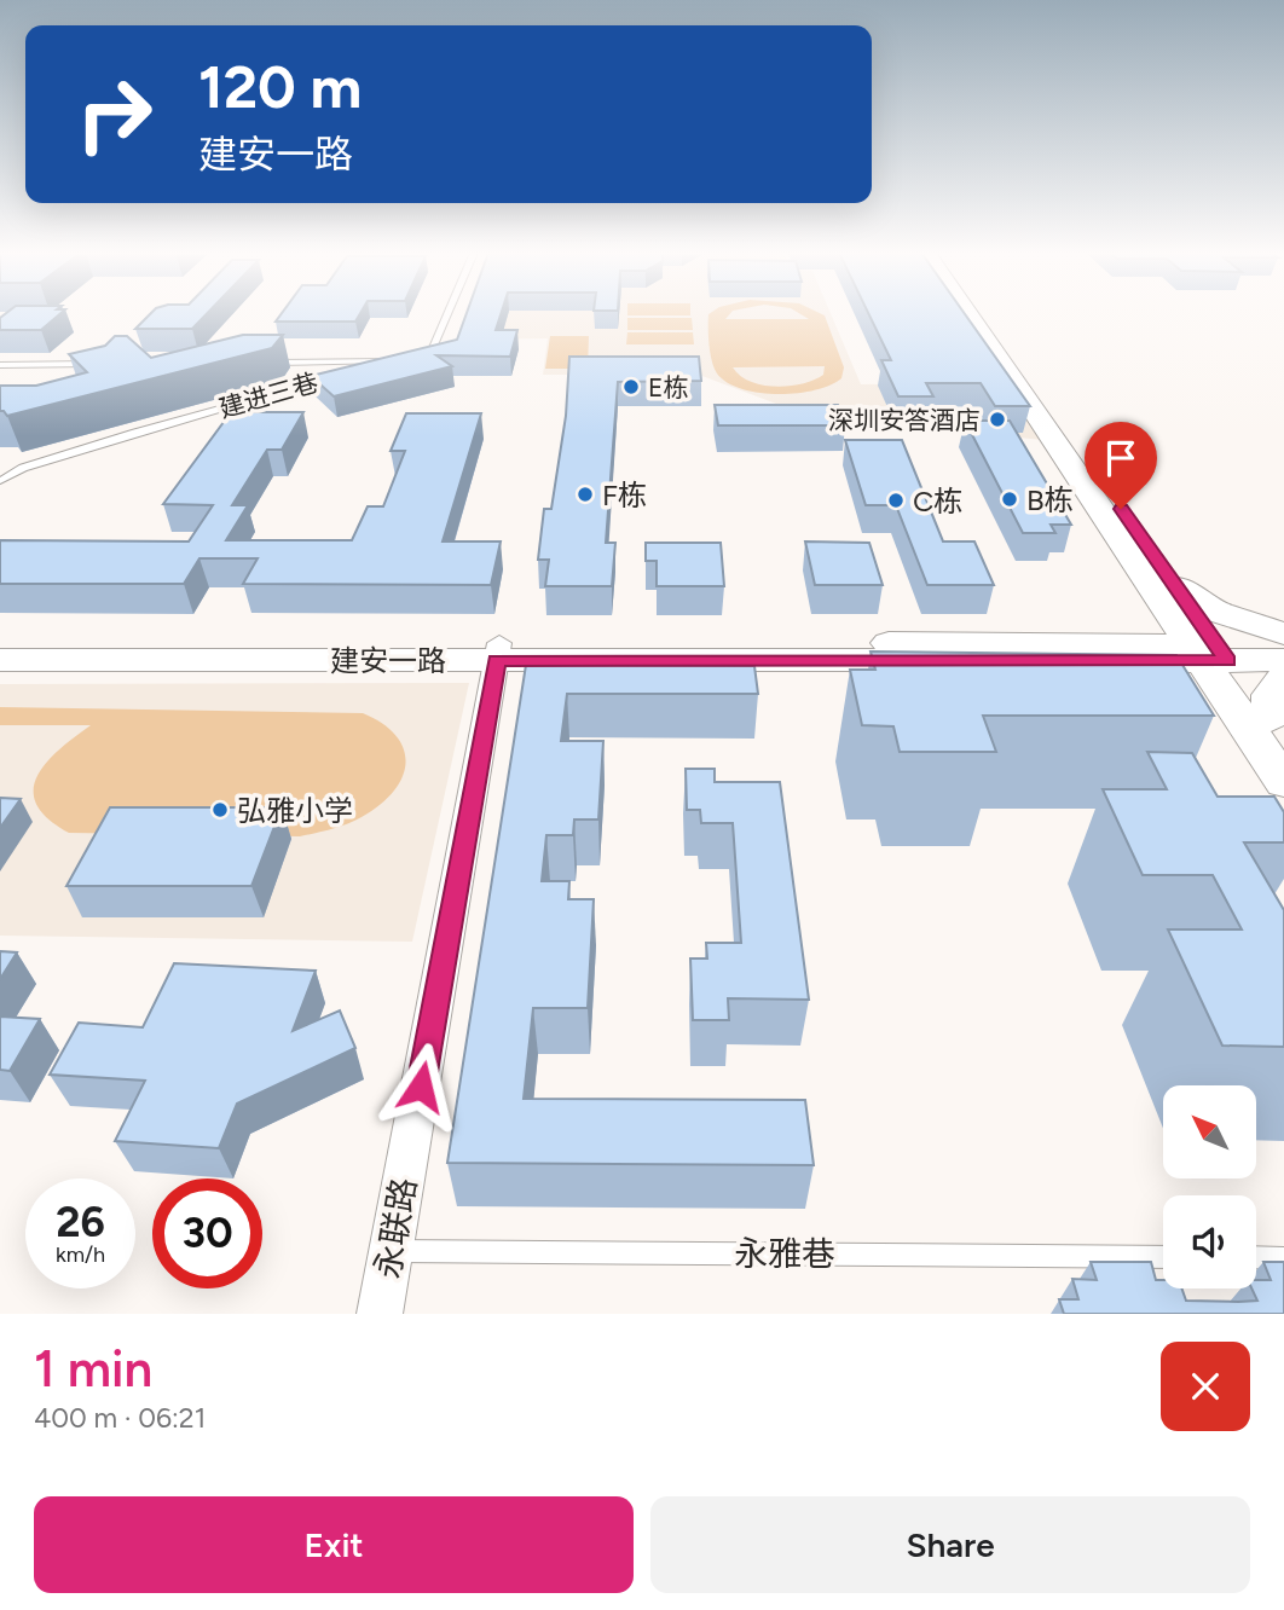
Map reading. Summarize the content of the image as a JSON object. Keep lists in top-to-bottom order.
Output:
{
  "streets": {
    "main road": ["建安一路"],
    "street": ["永联路"],
    "lane": ["建进三巷", "永雅巷"]
  },
  "crossings": [
    ["建安一路", "永联路"],
    ["永联路", "永雅巷"]
  ],
  "places": [
    "E栋",
    "深圳安答酒店",
    "F栋",
    "B栋",
    "C栋",
    "弘雅小学"
  ],
  "north": "top left",
  "page": {
    "turn": ["120 m", "建安一路"],
    "speed": "26 km/h",
    "limit": "30",
    "heading": ["1 min", "400 m · 06:21"],
    "buttons": ["Exit", "Share"]
  }
}
